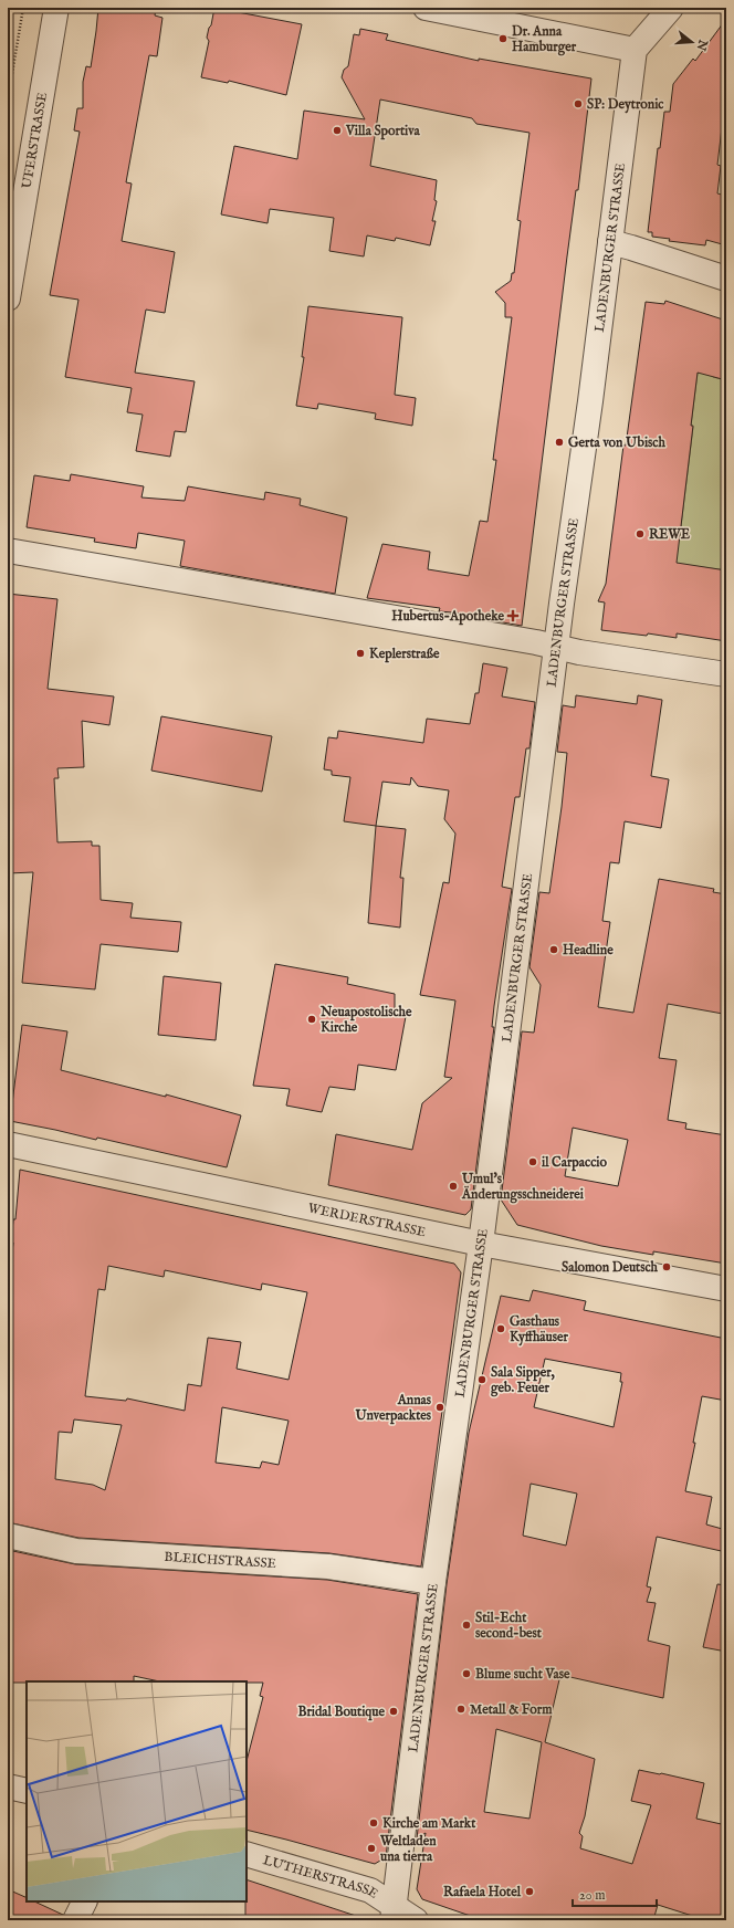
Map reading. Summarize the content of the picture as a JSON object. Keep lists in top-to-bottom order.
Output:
{
  "streets": {
    "street": [
      "UFERSTRASSE",
      "LADENBURGER STRASSE",
      "WERDERSTRASSE",
      "BLEICHSTRASSE",
      "LUTHERSTRASSE"
    ]
  },
  "crossings": [
    ["LADENBURGER STRASSE", "WERDERSTRASSE"],
    ["LADENBURGER STRASSE", "BLEICHSTRASSE"],
    ["LADENBURGER STRASSE", "LUTHERSTRASSE"]
  ],
  "places": {
    "other": [
      "Dr. Anna Hamburger",
      "SP: Deytronic",
      "Villa Sportiva",
      "Gerta von Ubisch",
      "REWE",
      "Keplerstraße",
      "Headline",
      "Neuapostolische Kirche",
      "il Carpaccio",
      "Umul's Änderungsschneiderei",
      "Salomon Deutsch",
      "Gasthaus Kyffhäuser",
      "Sala Sipper, geb. Feuer",
      "Annas Unverpacktes",
      "Stil-Echt second-best",
      "Blume sucht Vase",
      "Metall & Form",
      "Bridal Boutique",
      "Kirche am Markt",
      "Weltladen una tierra",
      "Rafaela Hotel"
    ],
    "health": ["Hubertus-Apotheke"]
  },
  "scale_bar": "20 m",
  "north": "right"
}
